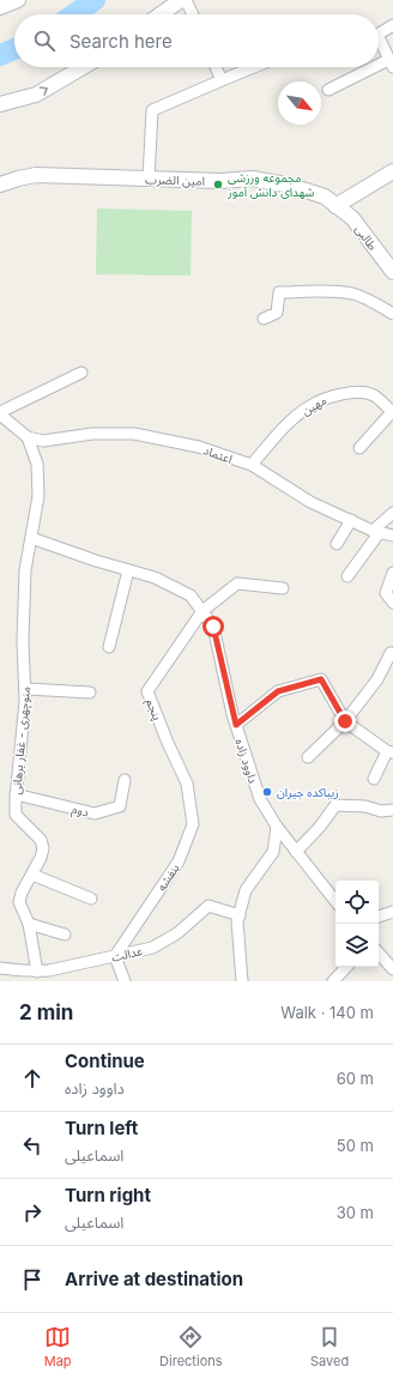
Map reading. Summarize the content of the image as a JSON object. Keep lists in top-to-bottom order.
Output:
{
  "streets": {
    "main road": ["امین الضرب", "طالبی"],
    "street": [
      "مهین",
      "اعتماد",
      "پنجم",
      "منوچهری - غفار برهانی",
      "داوود زاده",
      "دوم",
      "بنفشه",
      "عدالت"
    ]
  },
  "crossings": [
    ["امین الضرب", "طالبی"],
    ["مهین", "اعتماد"],
    ["اعتماد", "منوچهری - غفار برهانی"],
    ["پنجم", "داوود زاده"],
    ["پنجم", "بنفشه"],
    ["منوچهری - غفار برهانی", "داوود زاده"],
    ["منوچهری - غفار برهانی", "دوم"],
    ["منوچهری - غفار برهانی", "عدالت"],
    ["بنفشه", "عدالت"]
  ],
  "places": ["مجموعه ورزشی شهدای دانش آموز", "زیباکده جیران"],
  "north": "bottom right",
  "page": {
    "search": "Search here",
    "heading": ["2 min", "Walk · 140 m"],
    "list": [
      ["Continue", "داوود زاده", "60 m"],
      ["Turn left", "اسماعیلی", "50 m"],
      ["Turn right", "اسماعیلی", "30 m"],
      "Arrive at destination"
    ],
    "nav": ["Map", "Directions", "Saved"]
  }
}
